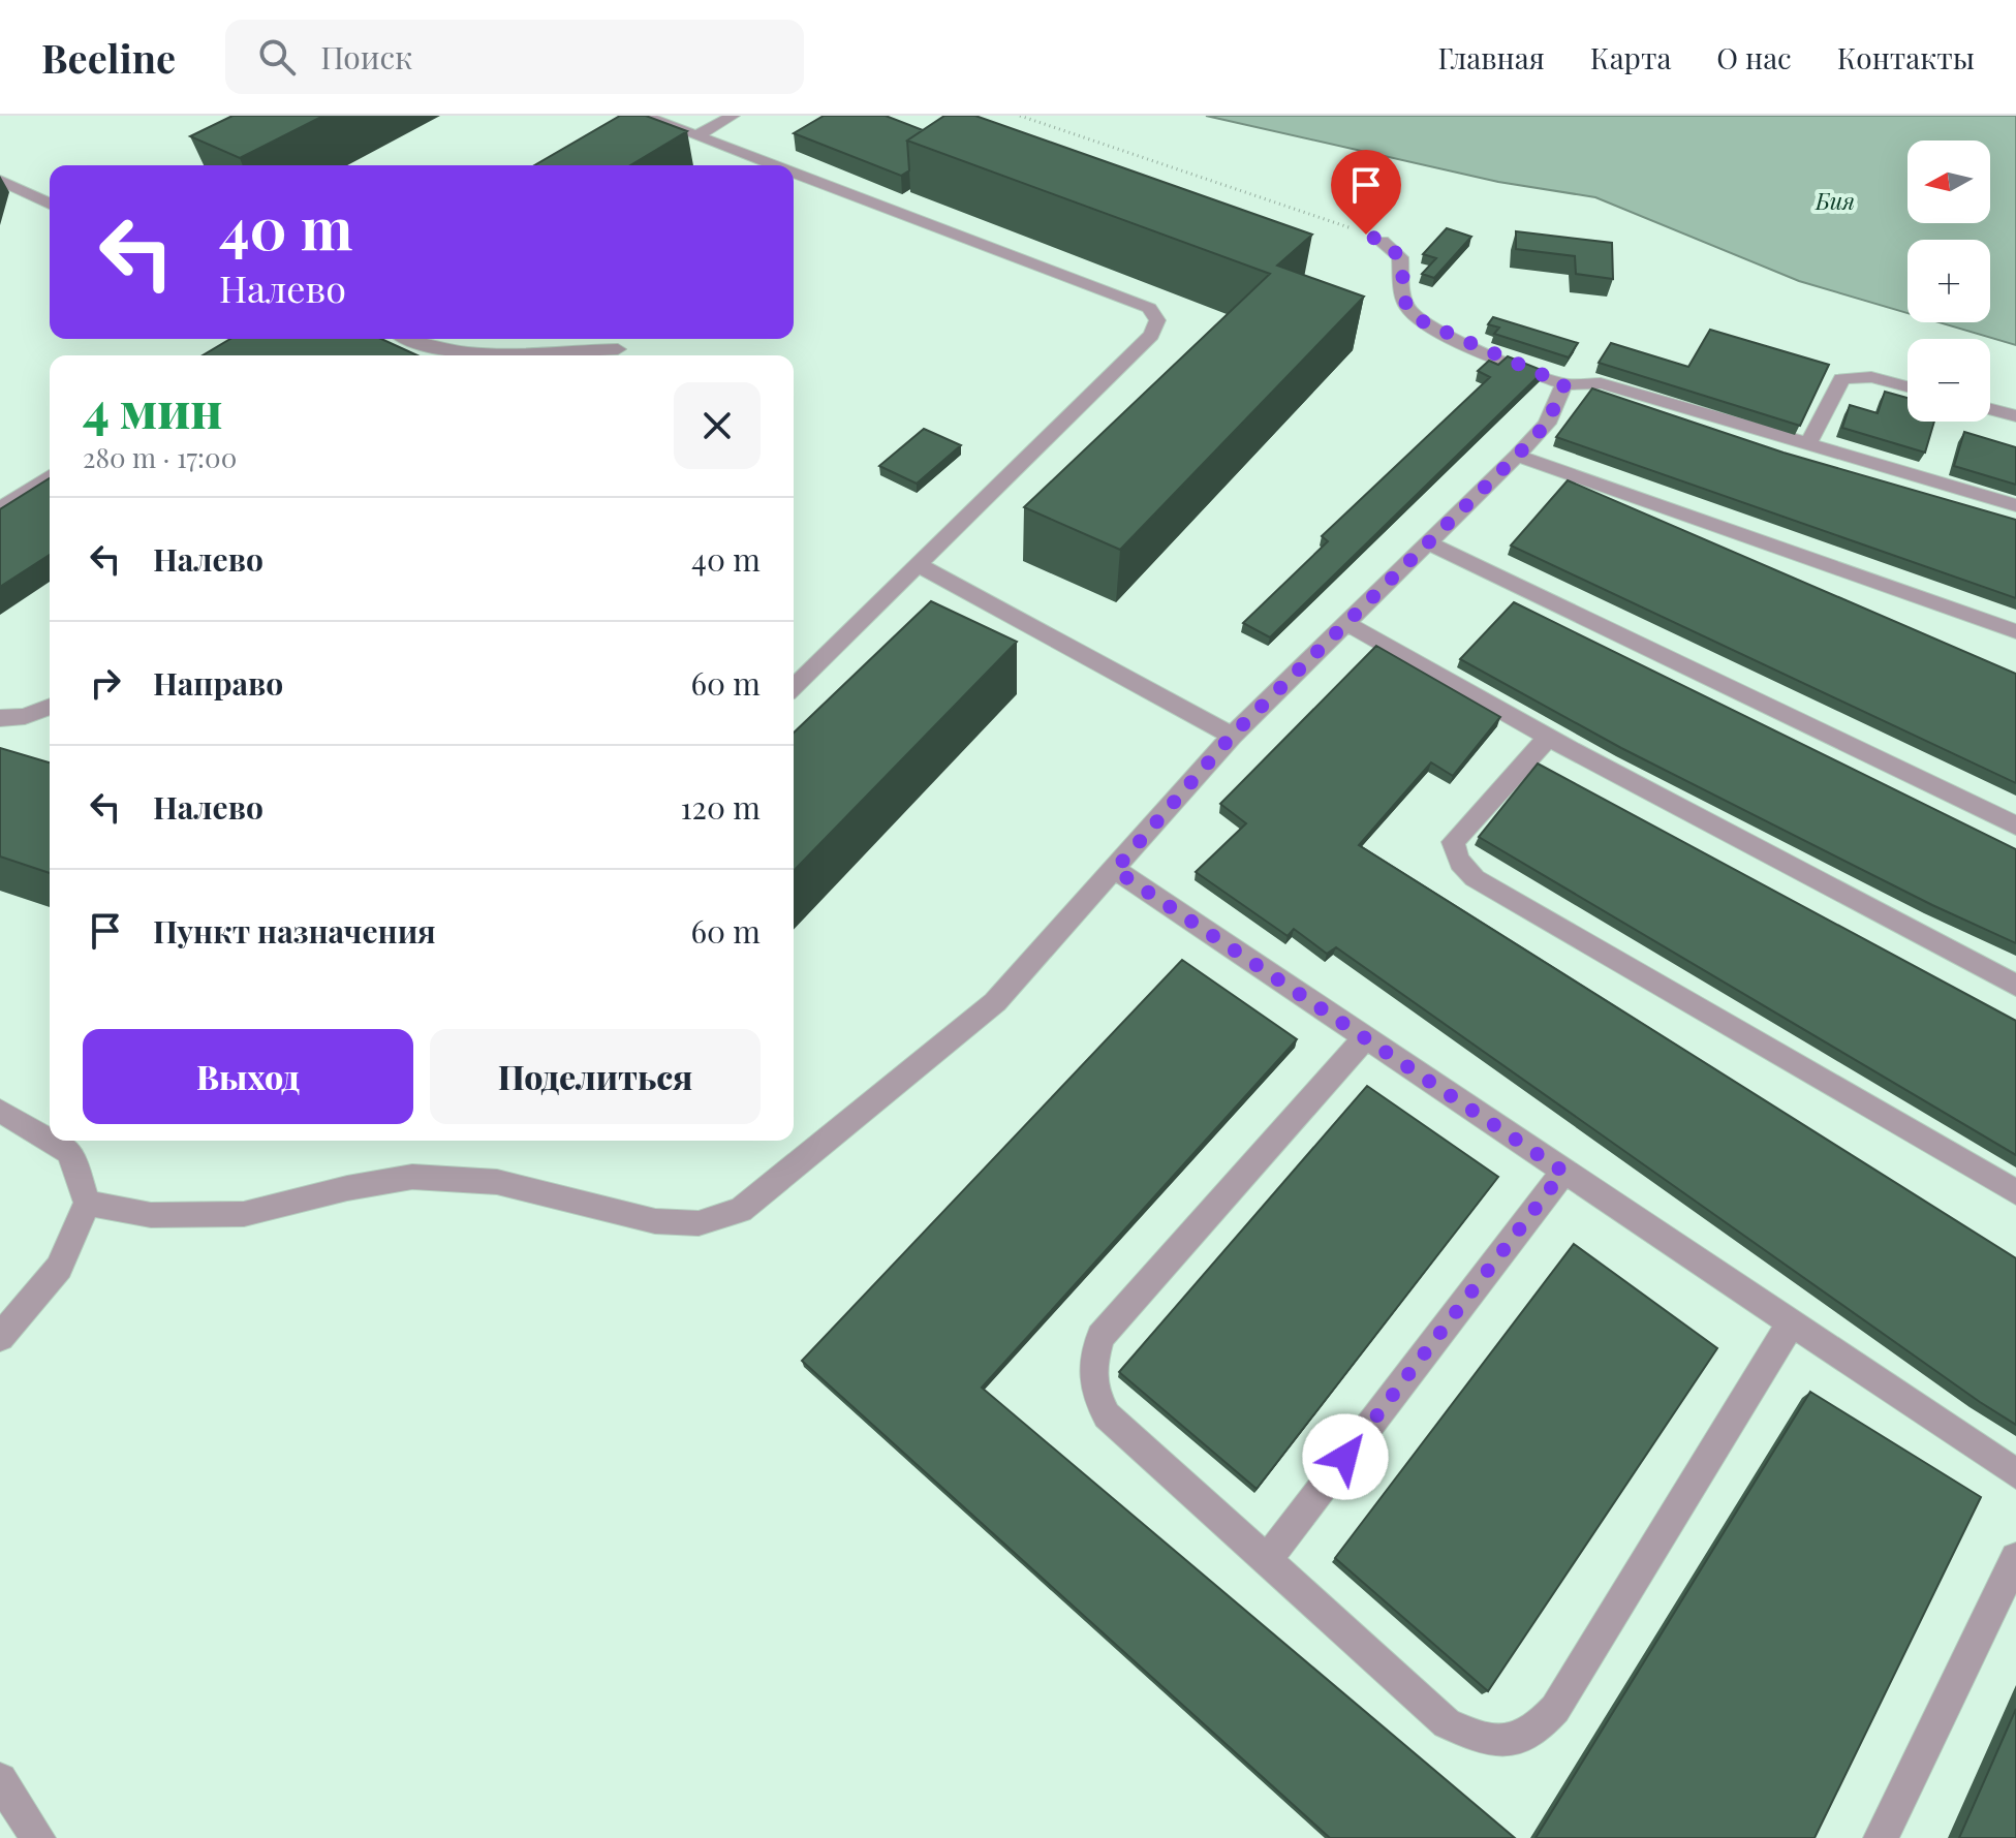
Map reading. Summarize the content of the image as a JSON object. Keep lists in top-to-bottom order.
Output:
{
  "water": ["Бия"],
  "north": "left",
  "page": {
    "header": "Beeline",
    "search": "Поиск",
    "nav": [
      "Главная",
      "Карта",
      "О нас",
      "Контакты"
    ],
    "map_buttons": ["+", "−"],
    "turn": ["40 m", "Налево"],
    "heading": ["4 мин", "280 m · 17:00"],
    "list": [
      {
        "name": "Налево",
        "value": "40 m"
      },
      {
        "name": "Направо",
        "value": "60 m"
      },
      {
        "name": "Налево",
        "value": "120 m"
      },
      {
        "name": "Пункт назначения",
        "value": "60 m"
      }
    ],
    "buttons": ["Выход", "Поделиться"]
  }
}
